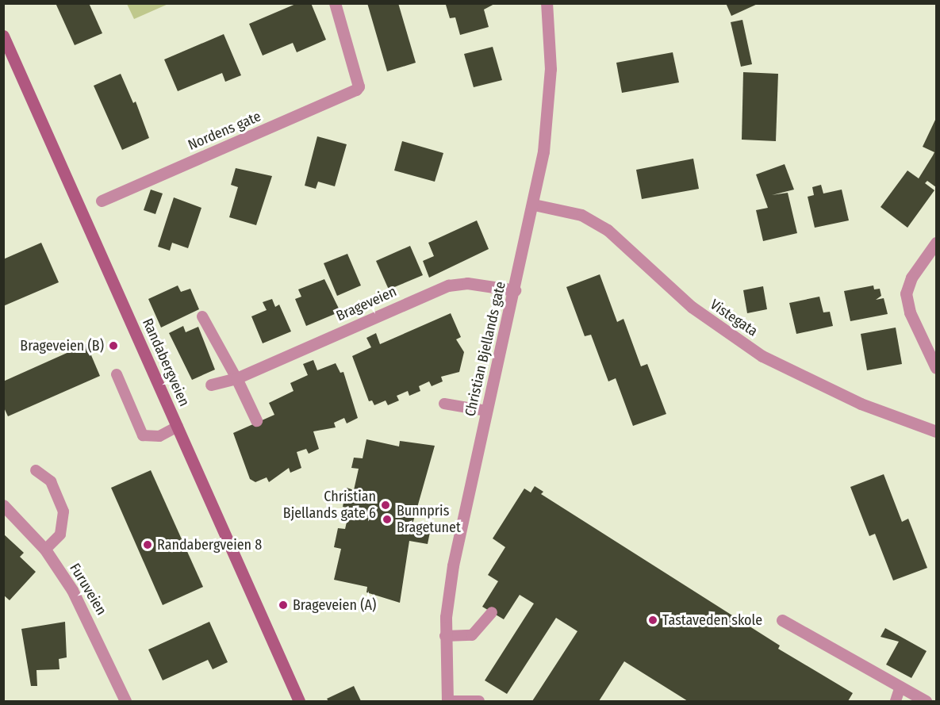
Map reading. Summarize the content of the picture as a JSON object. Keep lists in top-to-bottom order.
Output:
{
  "streets": {
    "main road": ["Randabergveien"],
    "street": [
      "Nordens gate",
      "Brageveien",
      "Vistegata",
      "Christian Bjellands gate",
      "Furuveien"
    ]
  },
  "crossings": [
    ["Brageveien", "Christian Bjellands gate"],
    ["Vistegata", "Christian Bjellands gate"]
  ],
  "places": [
    "Brageveien (B)",
    "Christian Bjellands gate 6",
    "Bunnpris Bragetunet",
    "Randabergveien 8",
    "Brageveien (A)",
    "Tastaveden skole"
  ]
}
